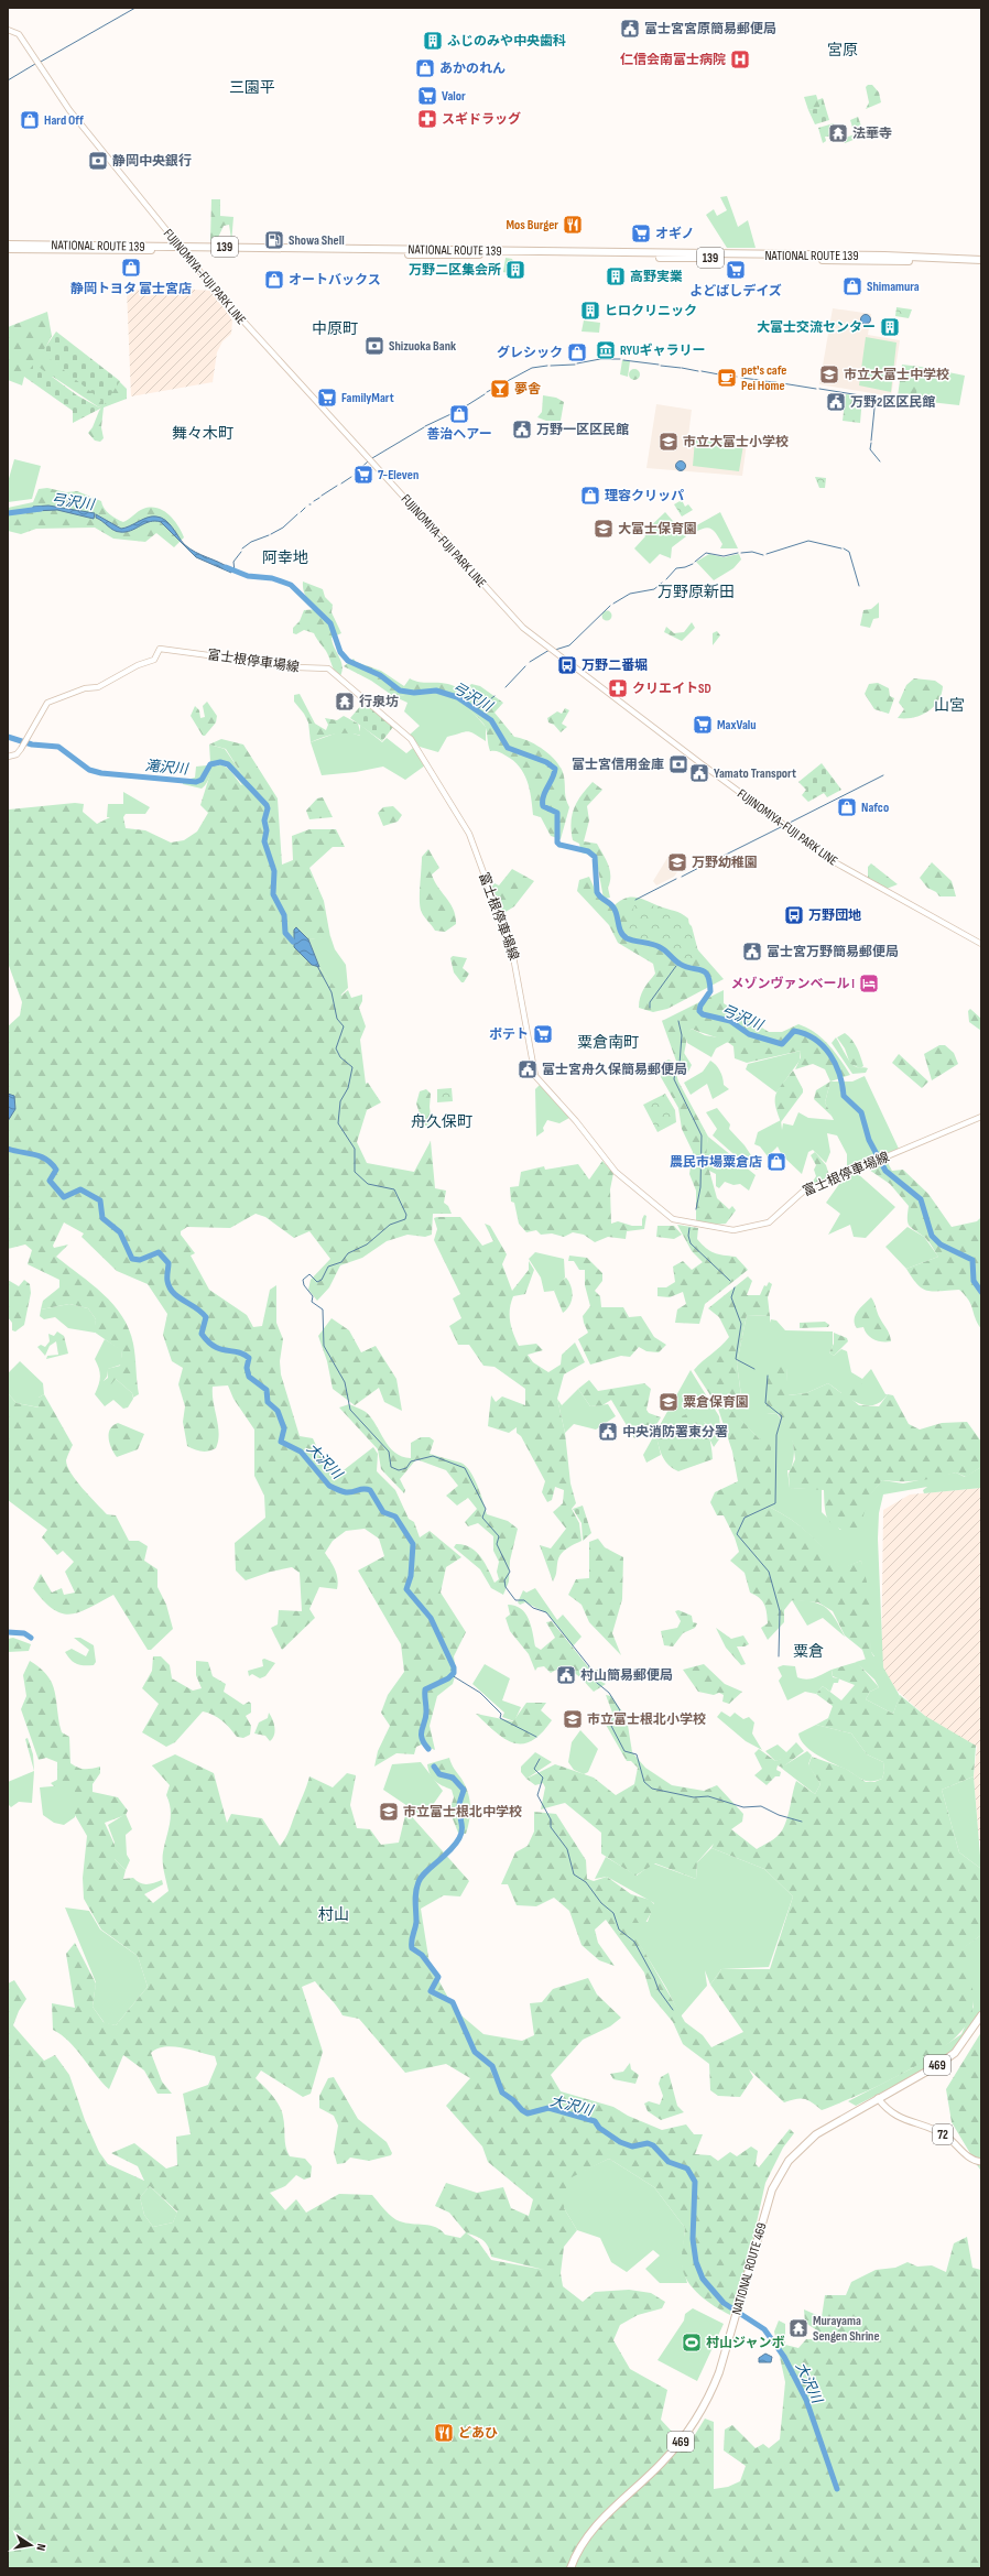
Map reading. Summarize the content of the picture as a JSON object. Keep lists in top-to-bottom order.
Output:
{
  "streets": {
    "highway": [
      "NATIONAL ROUTE 139",
      "139",
      "469",
      "NATIONAL ROUTE 469"
    ],
    "main road": ["FUJINOMIYA-FUJI PARK LINE", "富士根停車場線", "72"]
  },
  "crossings": [
    ["NATIONAL ROUTE 139", "FUJINOMIYA-FUJI PARK LINE"],
    ["469", "72"],
    ["469", "NATIONAL ROUTE 469"],
    ["72", "NATIONAL ROUTE 469"]
  ],
  "districts": [
    "宮原",
    "三園平",
    "中原町",
    "舞々木町",
    "阿幸地",
    "万野原新田",
    "山宮",
    "粟倉南町",
    "舟久保町",
    "粟倉",
    "村山"
  ],
  "water": ["弓沢川", "滝沢川", "大沢川"],
  "places": {
    "public building": [
      "富士宮宮原簡易郵便局",
      "万野2区区民館",
      "万野一区区民館",
      "Yamato Transport",
      "富士宮万野簡易郵便局",
      "富士宮舟久保簡易郵便局",
      "中央消防署東分署",
      "村山簡易郵便局"
    ],
    "building": [
      "ふじのみや中央歯科",
      "万野二区集会所",
      "高野実業",
      "ヒロクリニック",
      "大富士交流センター"
    ],
    "hospital": ["仁信会南富士病院"],
    "shop": [
      "あかのれん",
      "Hard Off",
      "静岡トヨタ 富士宮店",
      "オートバックス",
      "Shimamura",
      "グレシック",
      "善治ヘアー",
      "理容クリッパ",
      "Nafco",
      "農民市場粟倉店"
    ],
    "supermarket": [
      "Valor",
      "オギノ",
      "よどばしデイズ",
      "FamilyMart",
      "7-Eleven",
      "MaxValu",
      "ポテト"
    ],
    "pharmacy": ["スギドラッグ", "クリエイトSD"],
    "temple": ["法華寺", "行泉坊", "Murayama Sengen Shrine"],
    "bank": ["静岡中央銀行", "Shizuoka Bank", "富士宮信用金庫"],
    "restaurant": ["Mos Burger", "どあひ"],
    "fuel station": ["Showa Shell"],
    "museum": ["RYUギャラリー"],
    "school or university": [
      "市立大富士中学校",
      "市立大富士小学校",
      "大富士保育園",
      "万野幼稚園",
      "粟倉保育園",
      "市立富士根北小学校",
      "市立富士根北中学校"
    ],
    "cafe": ["pet's cafe Pei Home"],
    "bar": ["夢舎"],
    "bus stop": ["万野二番堀", "万野団地"],
    "hotel": ["メゾンヴァンベール I"],
    "sports": ["村山ジャンボ"]
  },
  "north": "right"
}
